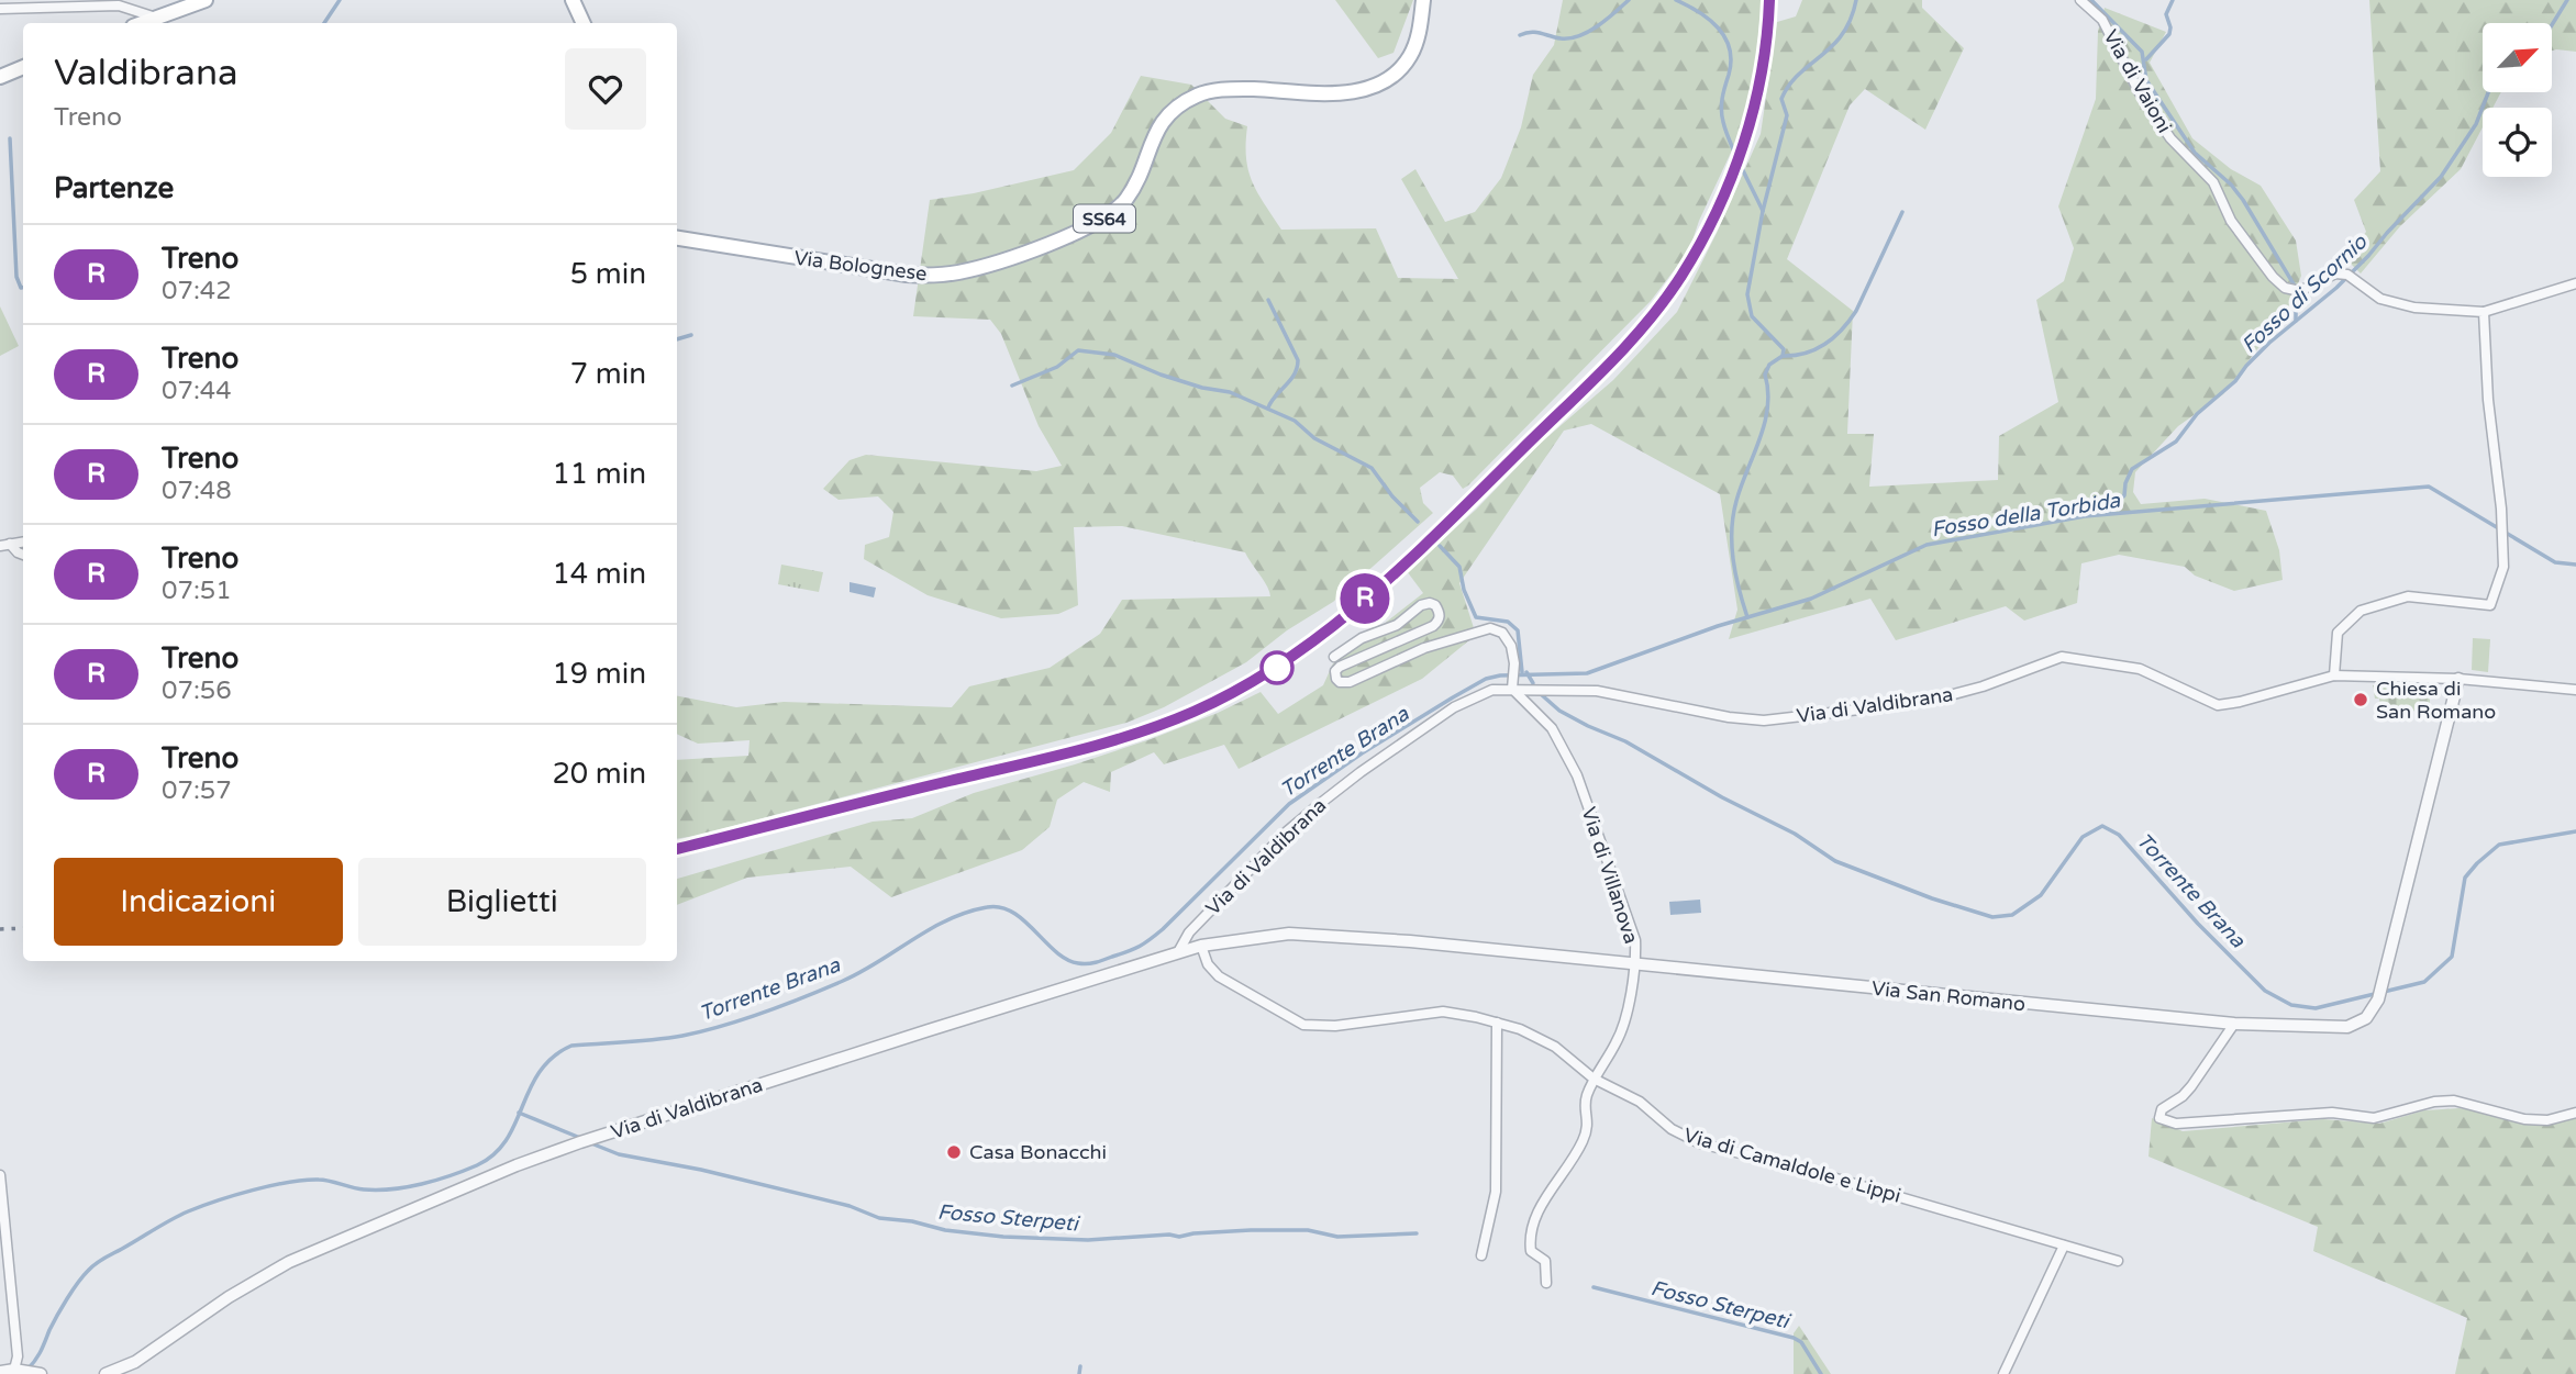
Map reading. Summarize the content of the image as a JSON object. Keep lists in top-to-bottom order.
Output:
{
  "streets": {
    "main road": ["SS64", "Via Bolognese"],
    "street": [
      "Via di Vaioni",
      "Via di Valdibrana",
      "Via di Villanova",
      "Via San Romano",
      "Via di Camaldole e Lippi"
    ]
  },
  "crossings": [
    ["Via di Valdibrana", "Via di Villanova"],
    ["Via di Valdibrana", "Via San Romano"],
    ["Via di Villanova", "Via San Romano"],
    ["Via di Villanova", "Via di Camaldole e Lippi"],
    ["Via San Romano", "Via di Camaldole e Lippi"]
  ],
  "water": [
    "Fosso di Scornio",
    "Fosso della Torbida",
    "Torrente Brana",
    "Fosso Sterpeti"
  ],
  "places": ["Chiesa di San Romano", "Casa Bonacchi"],
  "north": "top right",
  "page": {
    "on_map": "R",
    "heading": [
      ["Valdibrana", "Treno"],
      "Partenze"
    ],
    "list": [
      {
        "mark": "R",
        "name": "Treno",
        "note": "07:42",
        "value": "5 min"
      },
      {
        "mark": "R",
        "name": "Treno",
        "note": "07:44",
        "value": "7 min"
      },
      {
        "mark": "R",
        "name": "Treno",
        "note": "07:48",
        "value": "11 min"
      },
      {
        "mark": "R",
        "name": "Treno",
        "note": "07:51",
        "value": "14 min"
      },
      {
        "mark": "R",
        "name": "Treno",
        "note": "07:56",
        "value": "19 min"
      },
      {
        "mark": "R",
        "name": "Treno",
        "note": "07:57",
        "value": "20 min"
      }
    ],
    "buttons": ["Indicazioni", "Biglietti"]
  }
}
